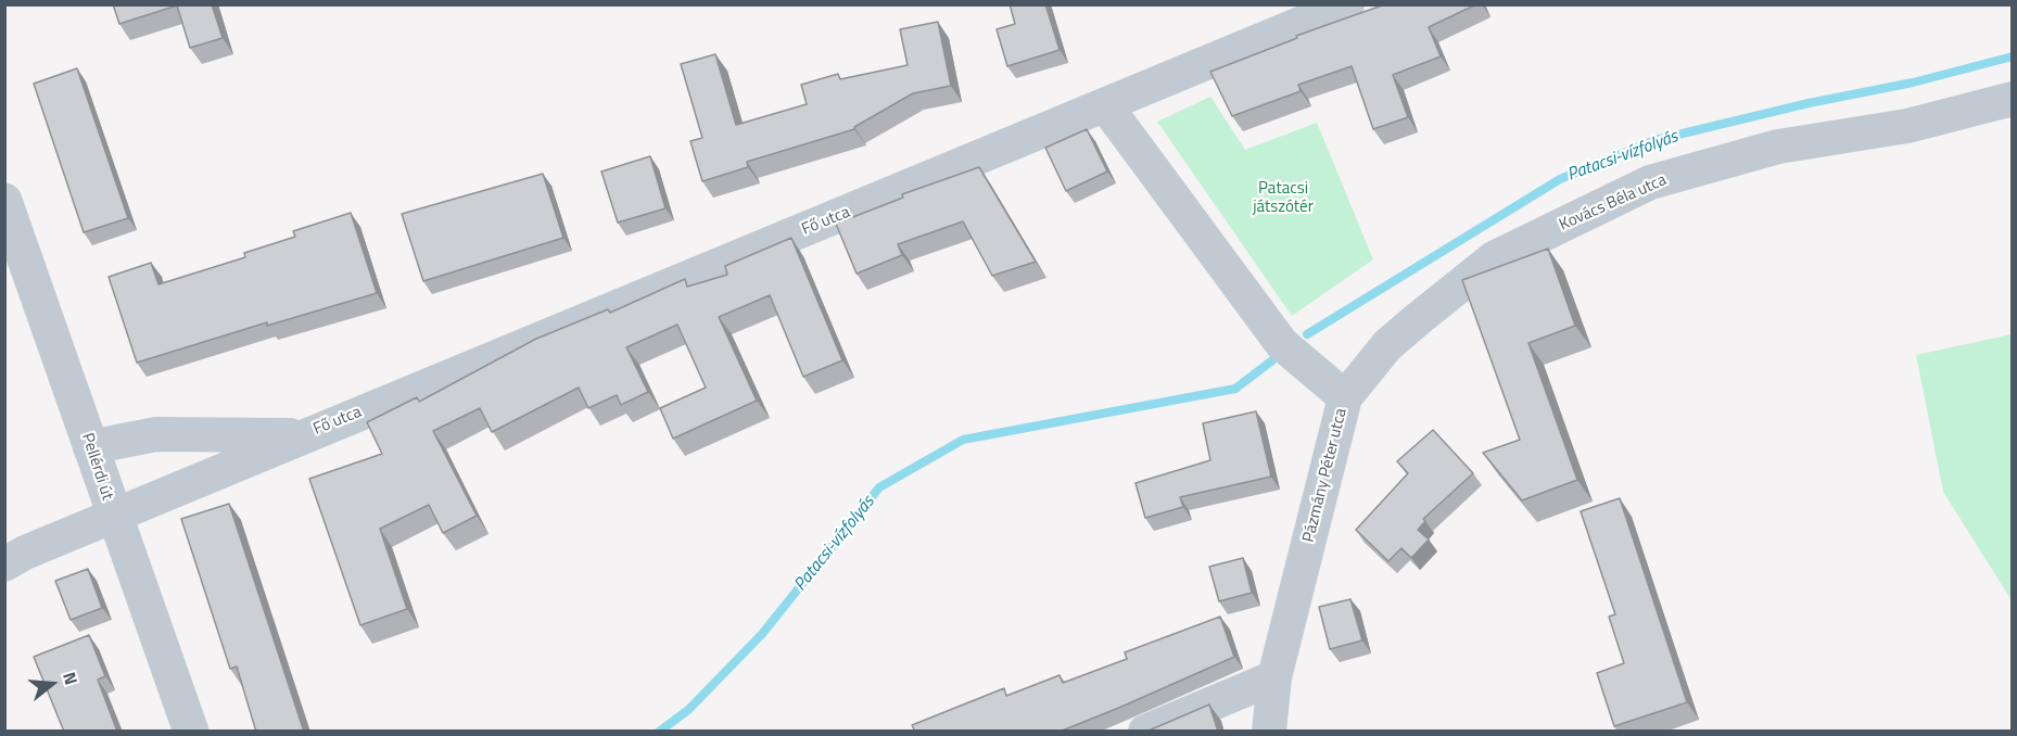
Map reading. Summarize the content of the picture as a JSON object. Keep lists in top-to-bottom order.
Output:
{
  "streets": {
    "street": [
      "Kovács Béla utca",
      "Fő utca",
      "Pellérdi út",
      "Pázmány Péter utca"
    ]
  },
  "crossings": [
    ["Kovács Béla utca", "Pázmány Péter utca"],
    ["Fő utca", "Pellérdi út"],
    ["Fő utca", "Pázmány Péter utca"]
  ],
  "water": ["Patacsi-vízfolyás"],
  "parks": ["Patacsi játszótér"],
  "north": "right"
}
